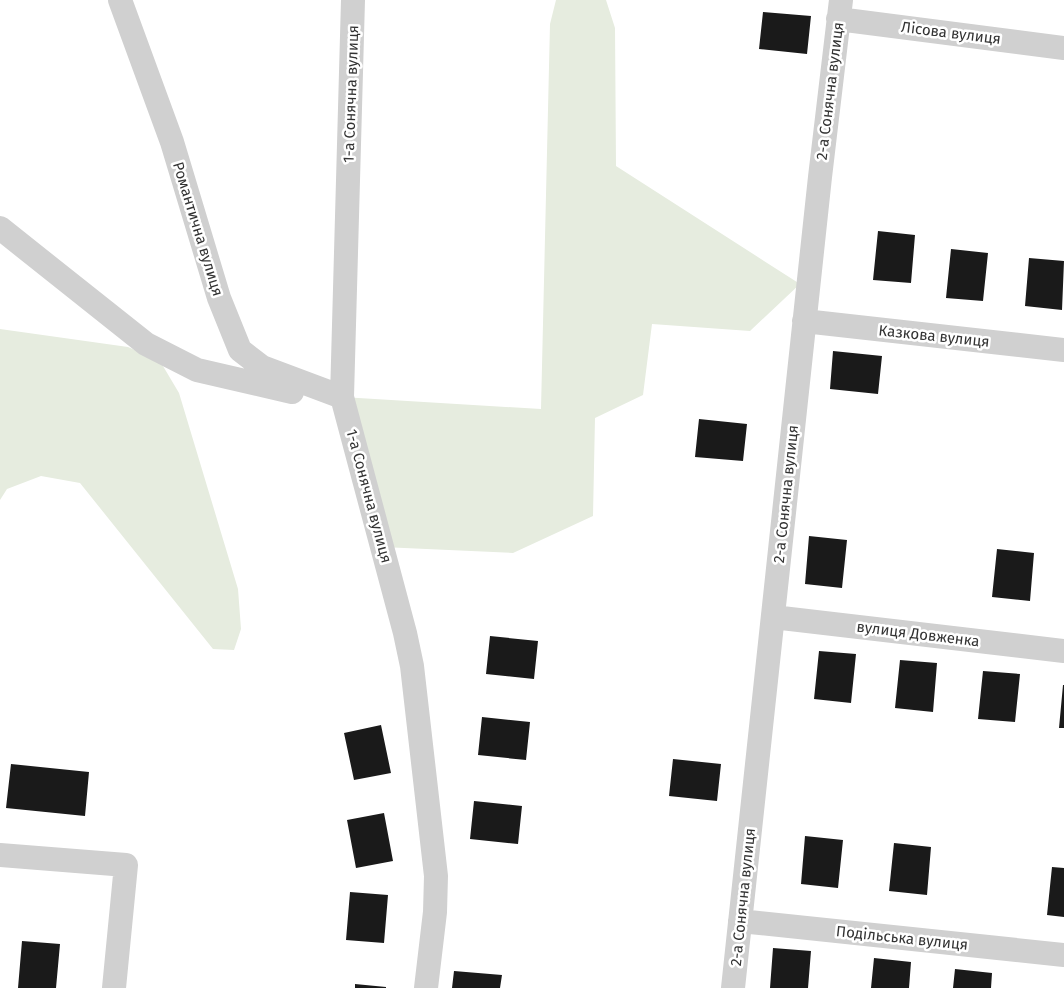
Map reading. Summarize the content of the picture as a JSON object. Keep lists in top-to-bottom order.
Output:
{
  "streets": {
    "street": [
      "Лісова вулиця",
      "2-а Сонячна вулиця",
      "1-а Сонячна вулиця",
      "Романтична вулиця",
      "Казкова вулиця",
      "вулиця Довженка",
      "Подільська вулиця"
    ]
  },
  "crossings": [
    ["Лісова вулиця", "2-а Сонячна вулиця"],
    ["2-а Сонячна вулиця", "Казкова вулиця"],
    ["2-а Сонячна вулиця", "вулиця Довженка"],
    ["2-а Сонячна вулиця", "Подільська вулиця"],
    ["1-а Сонячна вулиця", "Романтична вулиця"]
  ]
}
